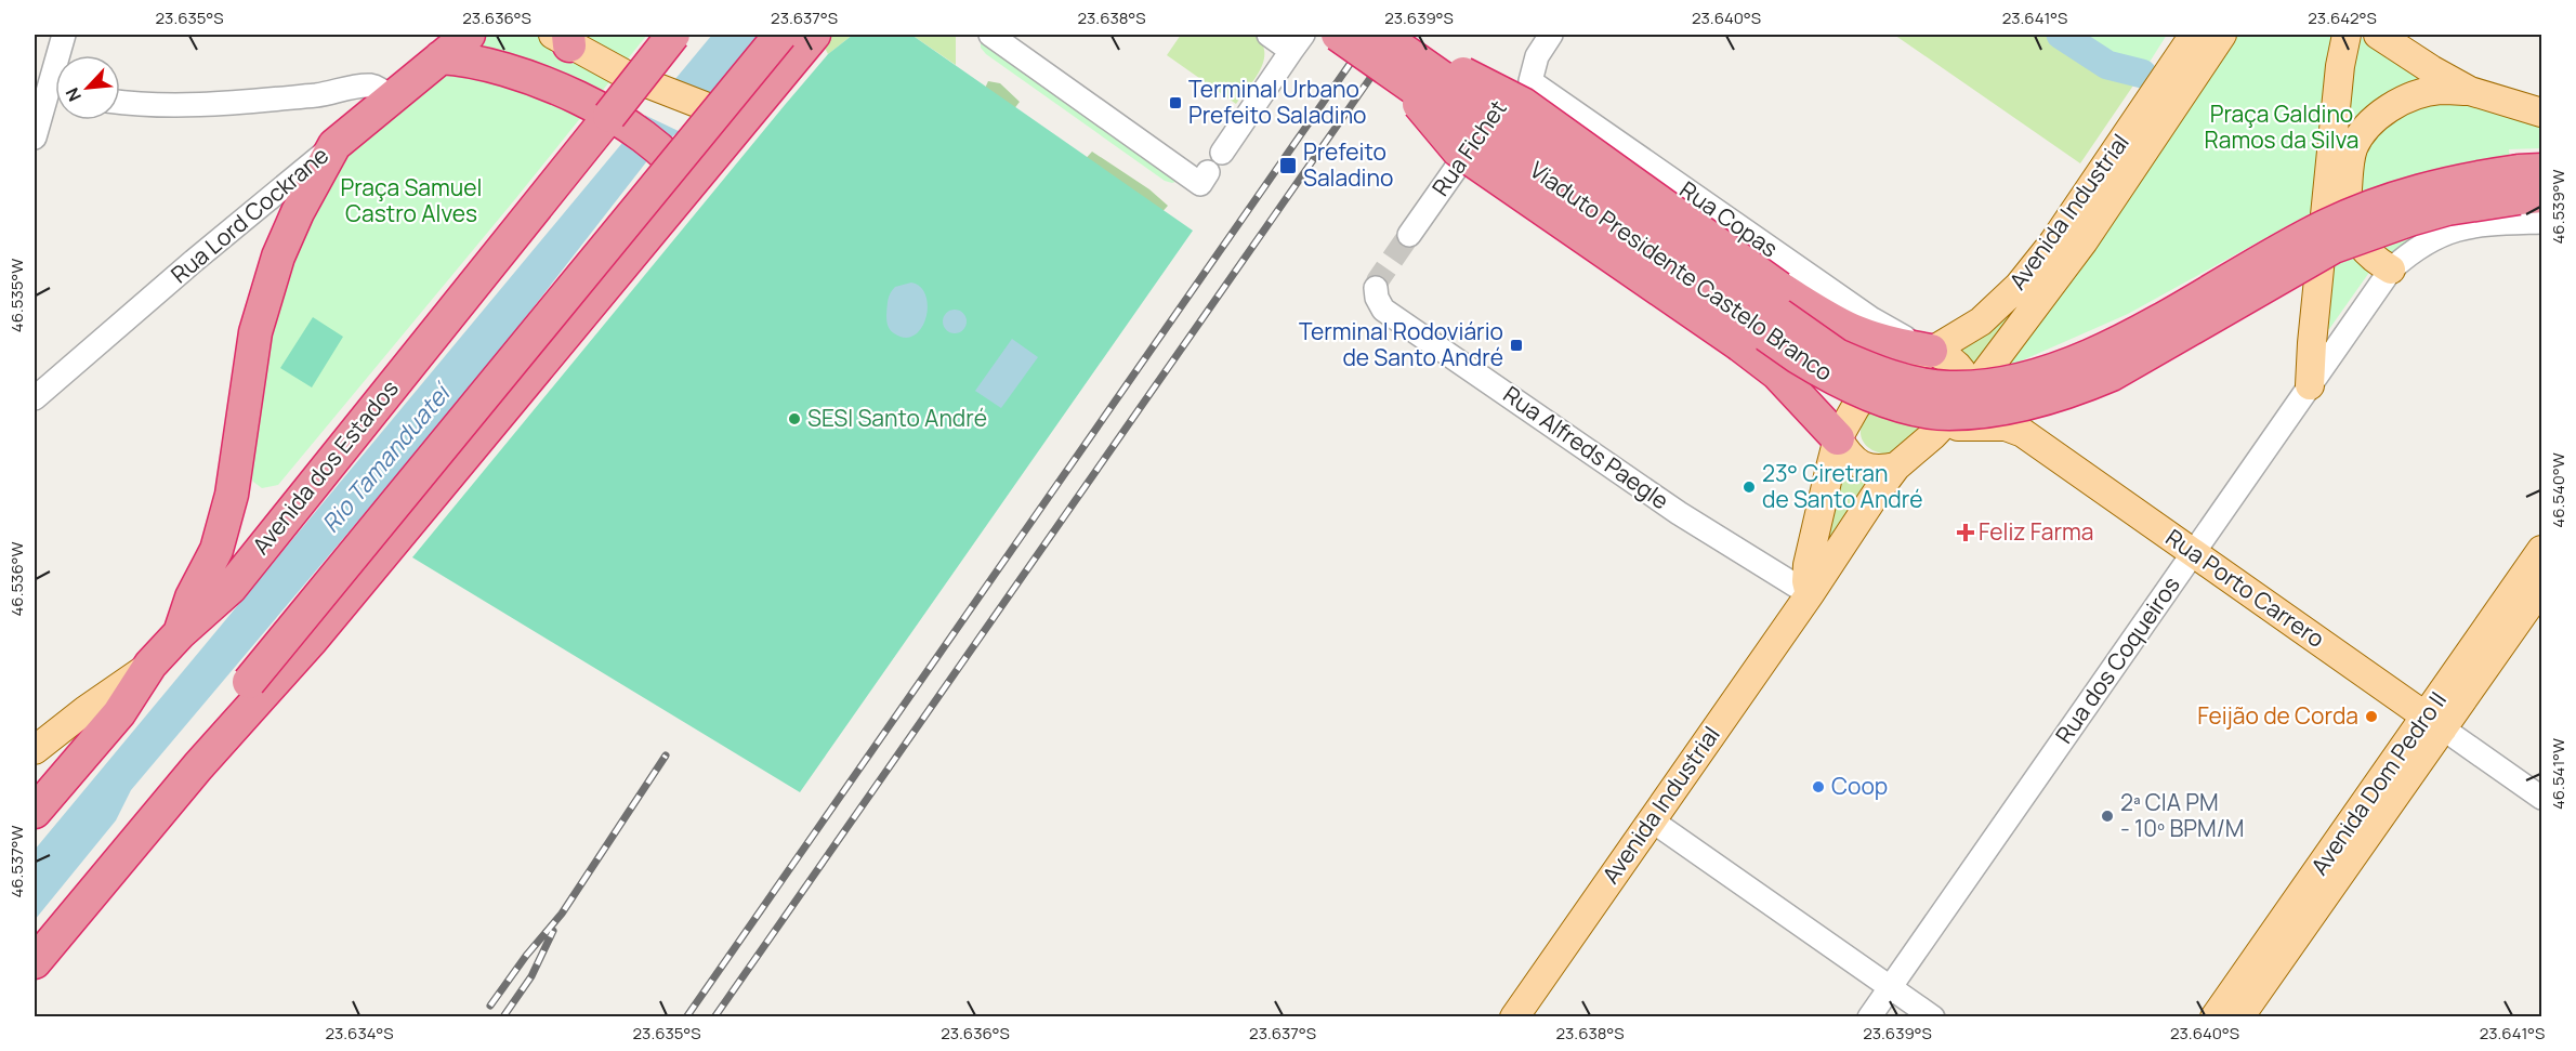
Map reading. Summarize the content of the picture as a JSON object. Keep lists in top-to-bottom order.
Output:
{
  "streets": {
    "highway": ["Rua Lord Cockrane", "Viaduto Presidente Castelo Branco", "Avenida dos Estados"],
    "main road": ["Avenida Industrial", "Rua Porto Carrero", "Avenida Dom Pedro II"],
    "street": [
      "Rua Fichet",
      "Rua Copas",
      "Rua Alfreds Paegle",
      "Rua dos Coqueiros"
    ]
  },
  "crossings": [
    ["Rua Fichet", "Rua Copas"],
    ["Avenida Industrial", "Rua Copas"],
    ["Avenida Industrial", "Rua Alfreds Paegle"],
    ["Avenida Industrial", "Rua Porto Carrero"],
    ["Rua Porto Carrero", "Rua dos Coqueiros"],
    ["Rua Porto Carrero", "Avenida Dom Pedro II"]
  ],
  "water": ["Rio Tamanduateí"],
  "parks": ["Praça Galdino Ramos da Silva", "Praça Samuel Castro Alves"],
  "places": {
    "transit": ["Terminal Urbano Prefeito Saladino", "Prefeito Saladino", "Terminal Rodoviário de Santo André"],
    "other": [
      "SESI Santo André",
      "23° Ciretran de Santo André",
      "Feijão de Corda",
      "Coop",
      "2ª CIA PM - 10º BPM/M"
    ],
    "health": ["Feliz Farma"]
  },
  "north": "bottom left",
  "coordinates": [
    "23.635°S",
    "23.636°S",
    "23.637°S",
    "23.638°S",
    "23.639°S",
    "23.640°S",
    "23.641°S",
    "23.642°S",
    "46.539°W",
    "46.535°W",
    "46.540°W",
    "46.536°W",
    "46.541°W",
    "46.537°W",
    "23.634°S"
  ]
}
